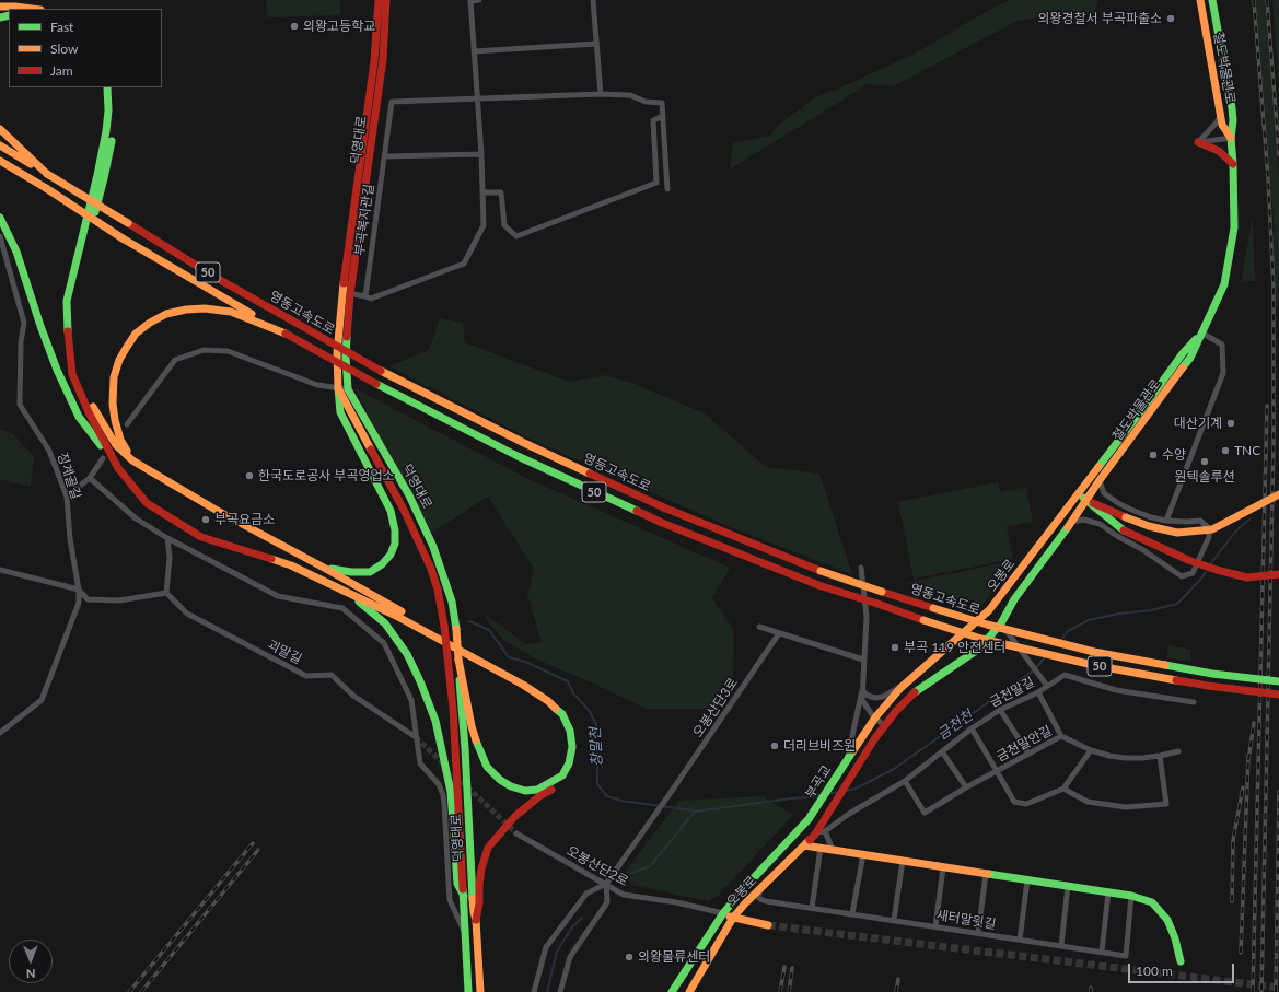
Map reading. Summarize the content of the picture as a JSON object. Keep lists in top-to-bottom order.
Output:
{
  "streets": {
    "main road": [
      "철도박물관로",
      "덕영대로",
      "50",
      "영동고속도로",
      "오봉로",
      "부곡교"
    ],
    "street": [
      "부곡복지관길",
      "징계골길",
      "괴말길",
      "금천말길",
      "오봉산단3로",
      "금천말안길",
      "오봉산단2로",
      "새터말윗길"
    ]
  },
  "crossings": [
    ["철도박물관로", "오봉로"],
    ["오봉로", "금천말길"],
    ["오봉로", "부곡교"],
    ["오봉로", "오봉산단2로"],
    ["오봉로", "새터말윗길"],
    ["금천말길", "금천말안길"],
    ["오봉산단3로", "오봉산단2로"]
  ],
  "water": ["금천천", "창말천"],
  "places": [
    "의왕경찰서 부곡파출소",
    "의왕고등학교",
    "대산기계",
    "TNC",
    "수양",
    "원텍솔루션",
    "한국도로공사 부곡영업소",
    "부곡요금소",
    "부곡 119 안전센터",
    "더리브비즈원",
    "의왕물류센터"
  ],
  "legend": ["Fast", "Slow", "Jam"],
  "scale_bar": "100 m",
  "north": "bottom"
}
